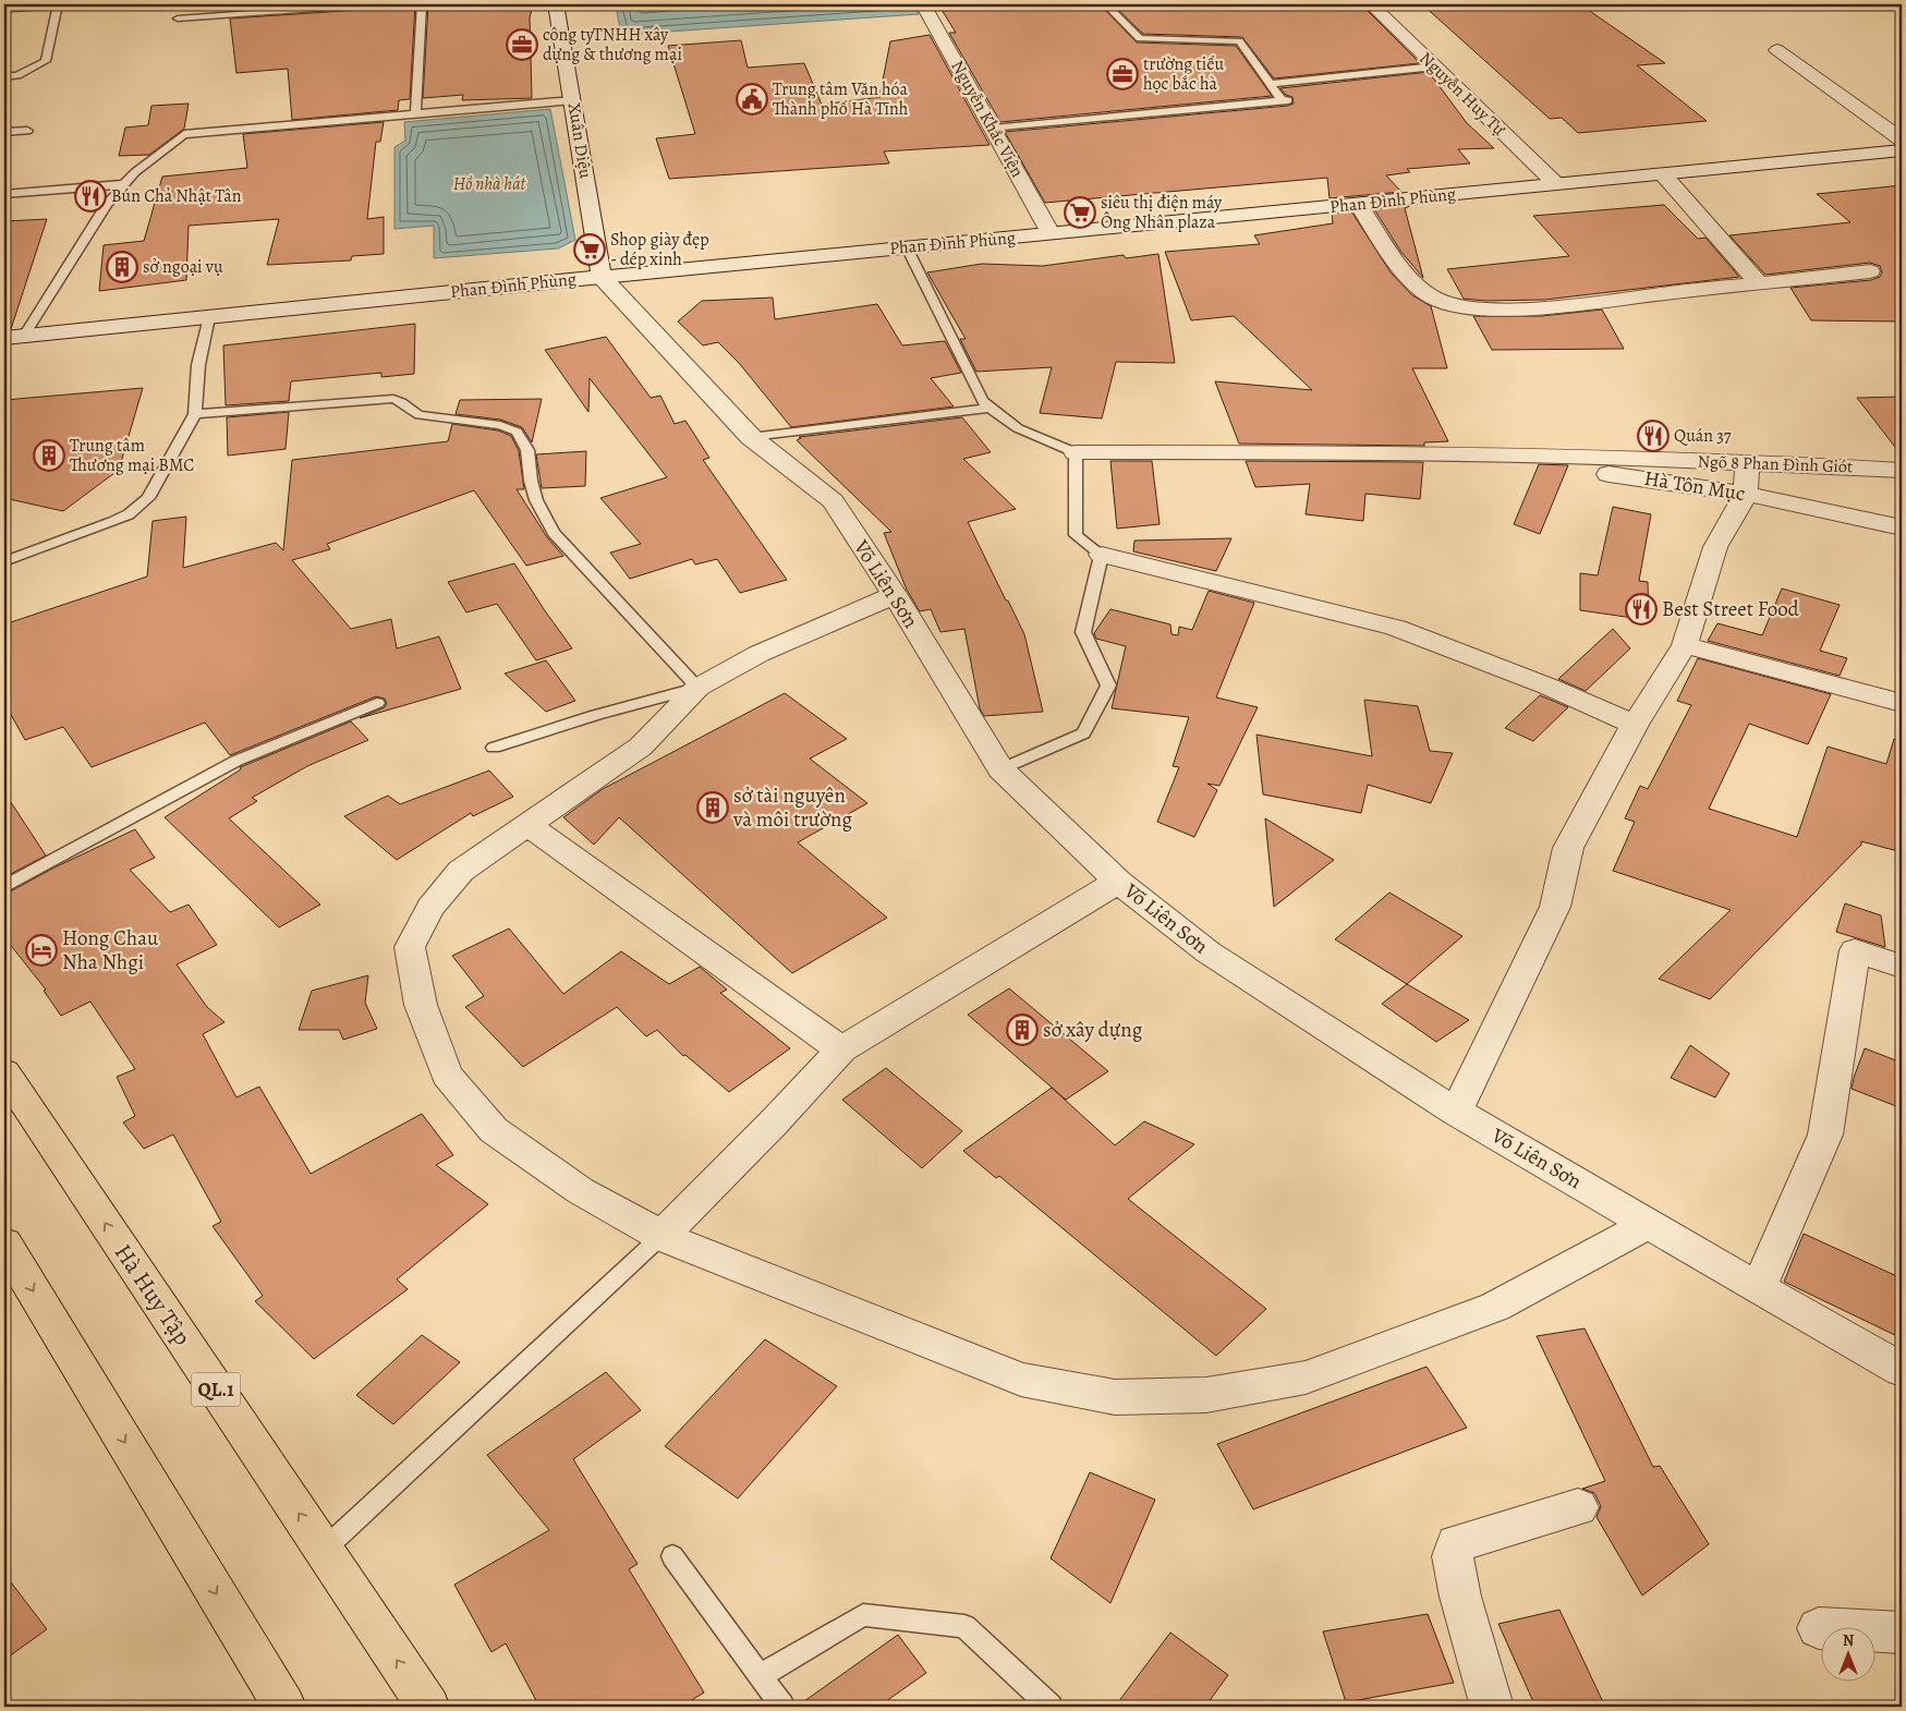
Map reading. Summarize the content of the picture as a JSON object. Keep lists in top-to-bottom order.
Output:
{
  "streets": {
    "main road": ["Hà Huy Tập", "QL.1"],
    "street": [
      "Nguyễn Huy Tự",
      "Nguyễn Khắc Viện",
      "Xuân Diệu",
      "Phan Đình Phùng",
      "Ngõ 8 Phan Đình Giót",
      "Hà Tôn Mục",
      "Võ Liên Sơn"
    ]
  },
  "crossings": [
    ["Nguyễn Huy Tự", "Phan Đình Phùng"],
    ["Nguyễn Khắc Viện", "Phan Đình Phùng"],
    ["Xuân Diệu", "Phan Đình Phùng"],
    ["Xuân Diệu", "Võ Liên Sơn"],
    ["Phan Đình Phùng", "Võ Liên Sơn"],
    ["Ngõ 8 Phan Đình Giót", "Hà Tôn Mục"]
  ],
  "water": ["Hồ nhà hát"],
  "places": {
    "office": ["công tyTNHH xây dựng & thương mại", "trường tiểu học bắc hà"],
    "public building": ["Trung tâm Văn hóa Thành phố Hà Tĩnh"],
    "restaurant": ["Bún Chả Nhật Tân", "Quán 37", "Best Street Food"],
    "supermarket": ["siêu thị điện máy Ông Nhân plaza", "Shop giày đẹp - dép xinh"],
    "building": [
      "sở ngoại vụ",
      "Trung tâm Thương mại BMC",
      "sở tài nguyên và môi trường",
      "sở xây dựng"
    ],
    "hotel": ["Hong Chau Nha Nhgi"]
  },
  "north": "top"
}
